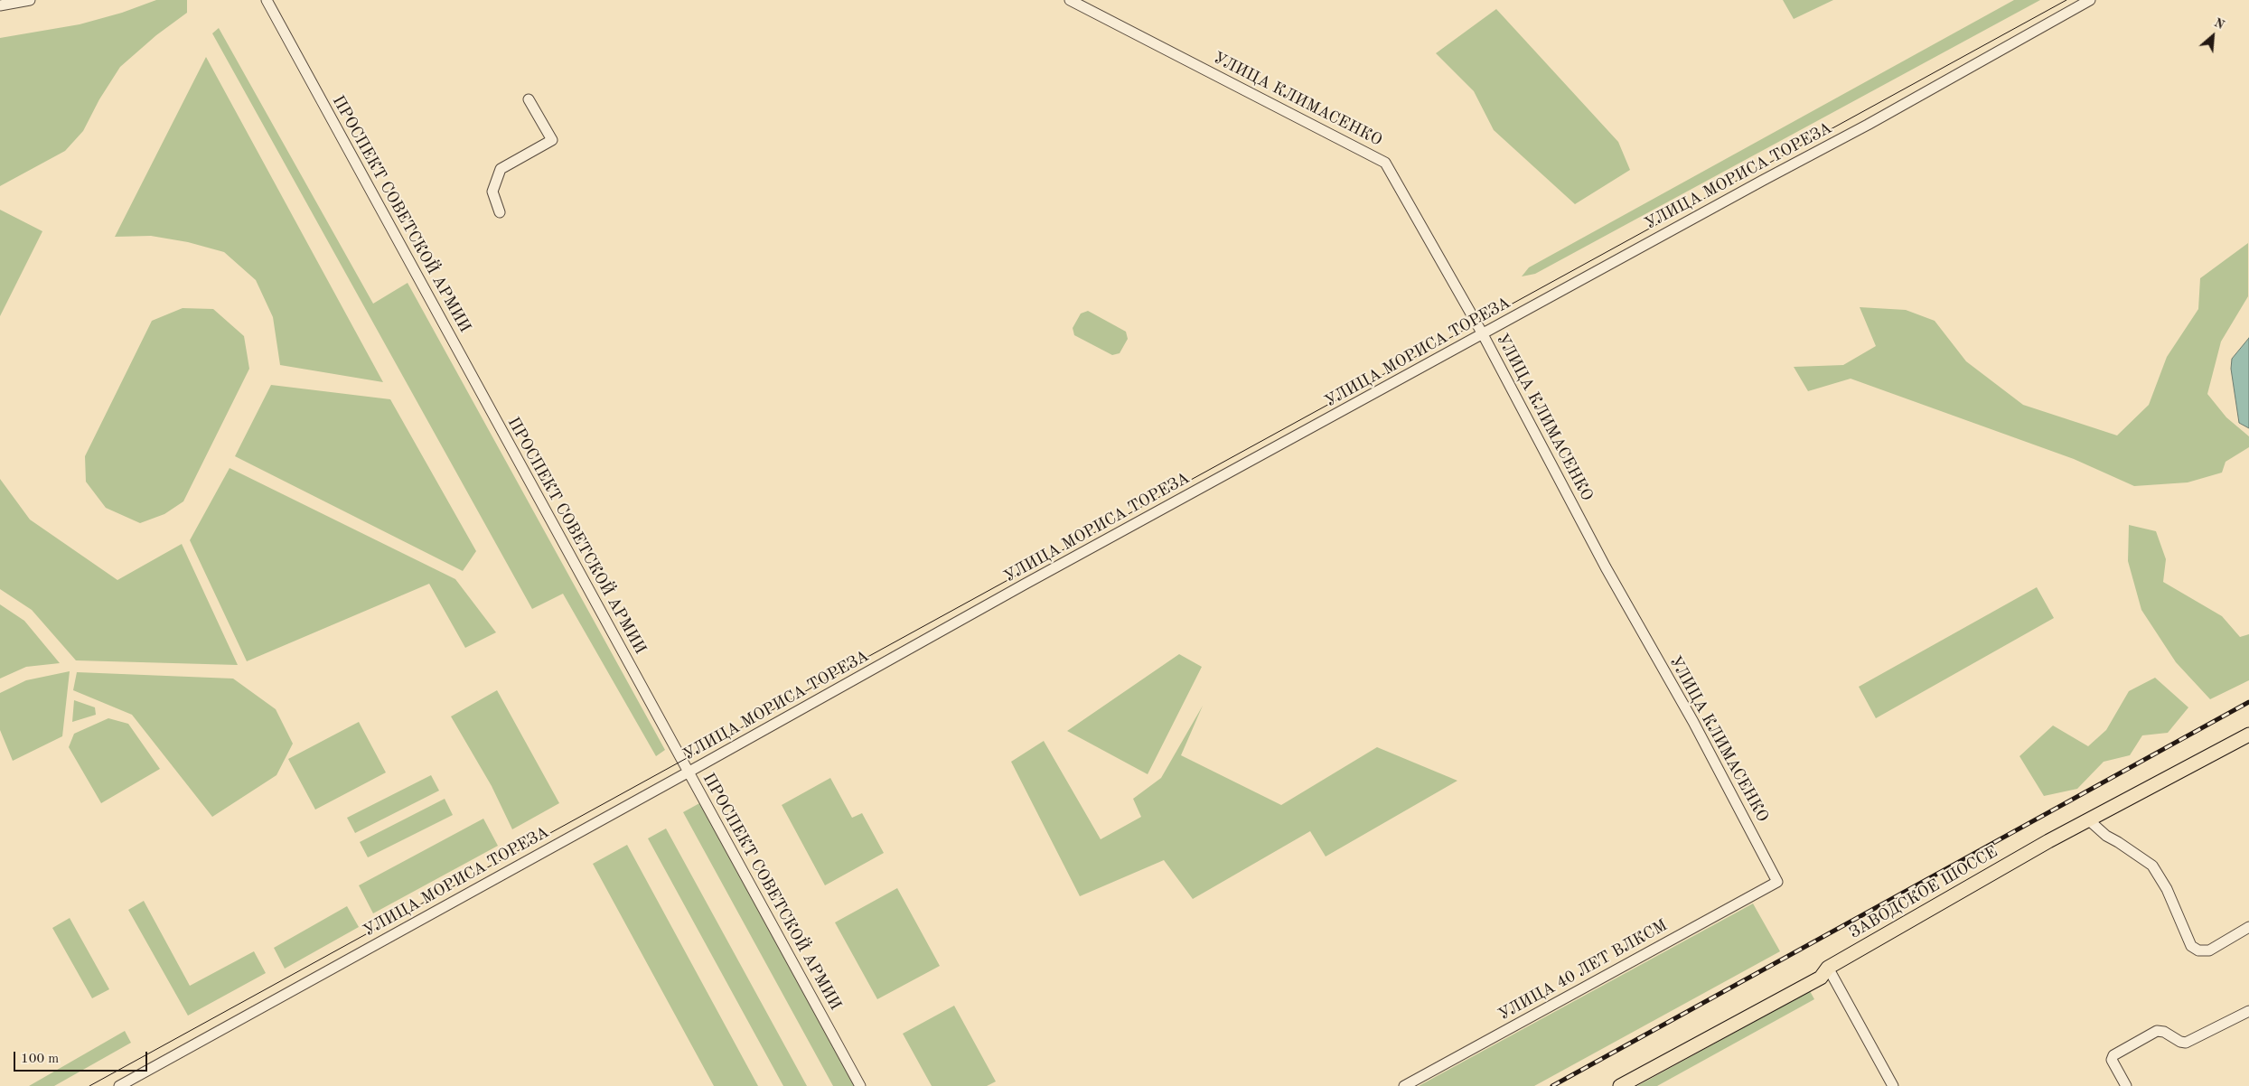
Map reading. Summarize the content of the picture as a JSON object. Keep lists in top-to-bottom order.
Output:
{
  "streets": {
    "main road": ["ЗАВОДСКОЕ ШОССЕ"],
    "street": [
      "УЛИЦА КЛИМАСЕНКО",
      "УЛИЦА МОРИСА ТОРЕЗА",
      "ПРОСПЕКТ СОВЕТСКОЙ АРМИИ",
      "УЛИЦА 40 ЛЕТ ВЛКСМ"
    ]
  },
  "crossings": [
    ["УЛИЦА КЛИМАСЕНКО", "УЛИЦА МОРИСА ТОРЕЗА"],
    ["УЛИЦА КЛИМАСЕНКО", "УЛИЦА 40 ЛЕТ ВЛКСМ"],
    ["УЛИЦА МОРИСА ТОРЕЗА", "ПРОСПЕКТ СОВЕТСКОЙ АРМИИ"]
  ],
  "scale_bar": "100 m",
  "north": "top right"
}
